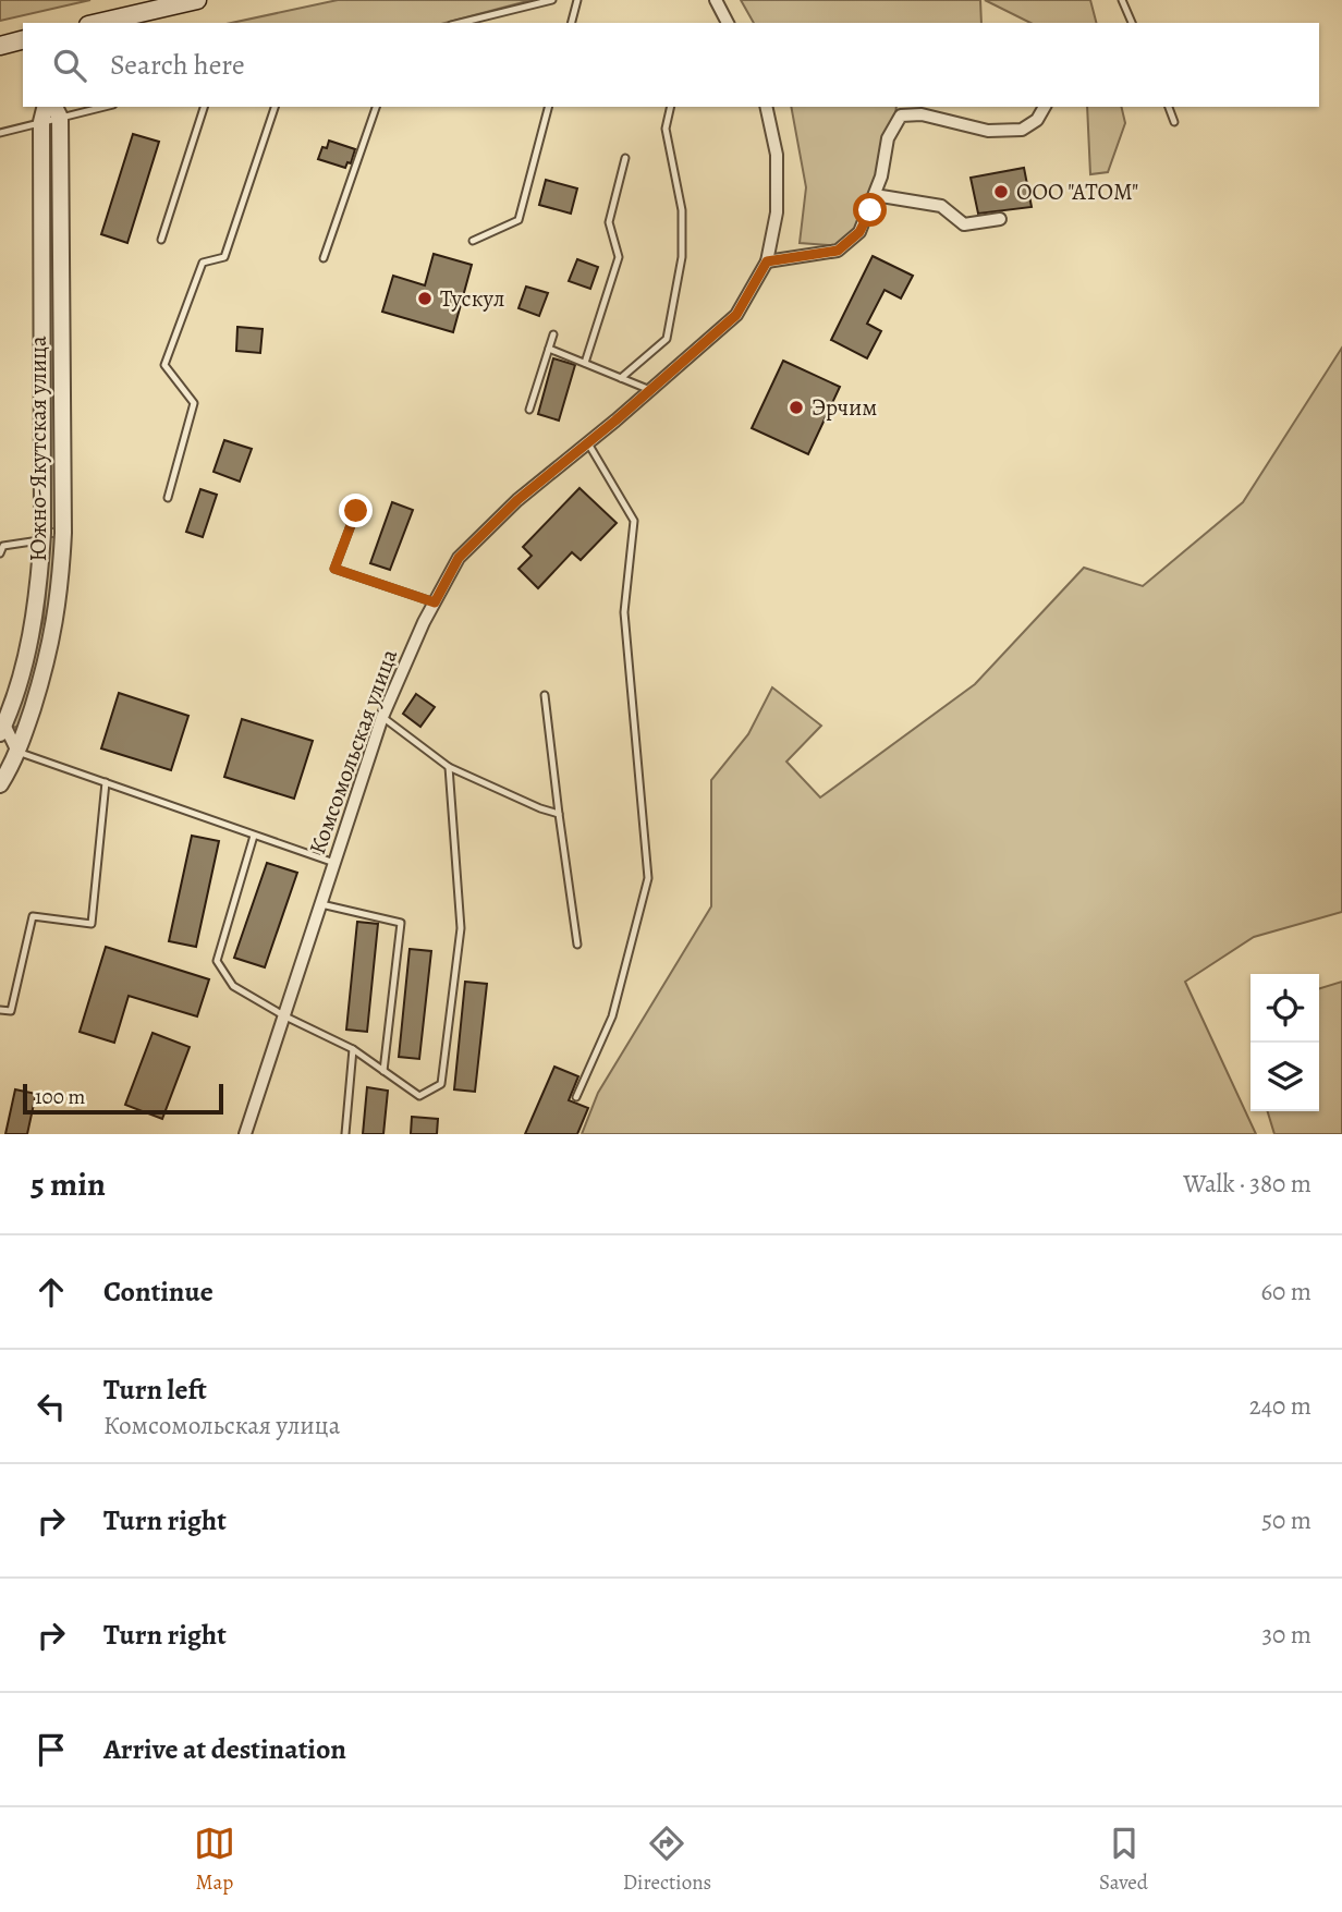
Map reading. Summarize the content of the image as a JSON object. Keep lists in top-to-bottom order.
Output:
{
  "streets": {
    "street": ["Южно-Якутская улица", "Комсомольская улица"]
  },
  "places": ["ООО \"АТОМ\"", "Тускул", "Эрчим"],
  "scale_bar": "100 m",
  "page": {
    "search": "Search here",
    "scale": "100 m",
    "heading": ["5 min", "Walk · 380 m"],
    "list": [
      ["Continue", "60 m"],
      ["Turn left", "Комсомольская улица", "240 m"],
      ["Turn right", "50 m"],
      ["Turn right", "30 m"],
      "Arrive at destination"
    ],
    "nav": ["Map", "Directions", "Saved"]
  }
}
